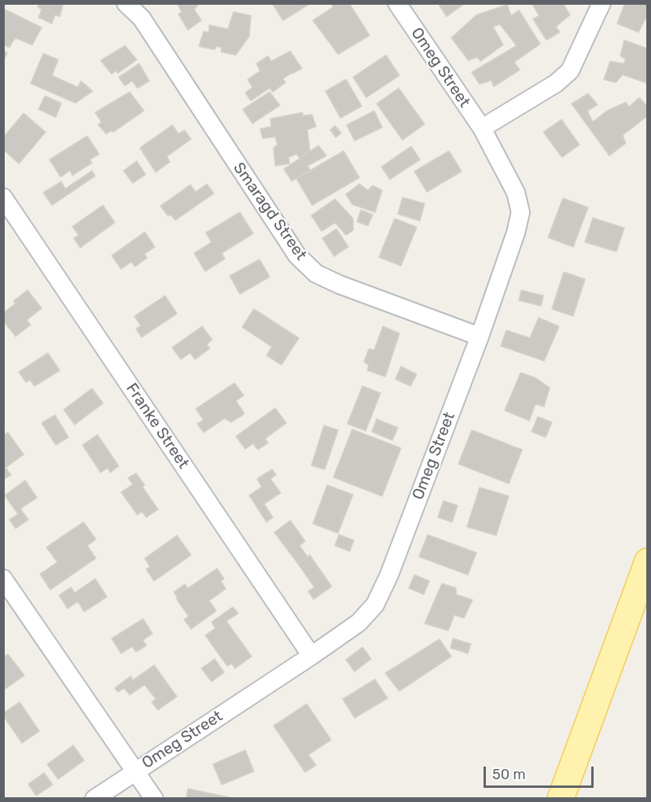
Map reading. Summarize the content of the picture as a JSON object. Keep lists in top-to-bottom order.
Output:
{
  "streets": {
    "street": ["Omeg Street", "Smaragd Street", "Franke Street"]
  },
  "crossings": [
    ["Omeg Street", "Smaragd Street"],
    ["Omeg Street", "Franke Street"]
  ],
  "scale_bar": "50 m"
}
